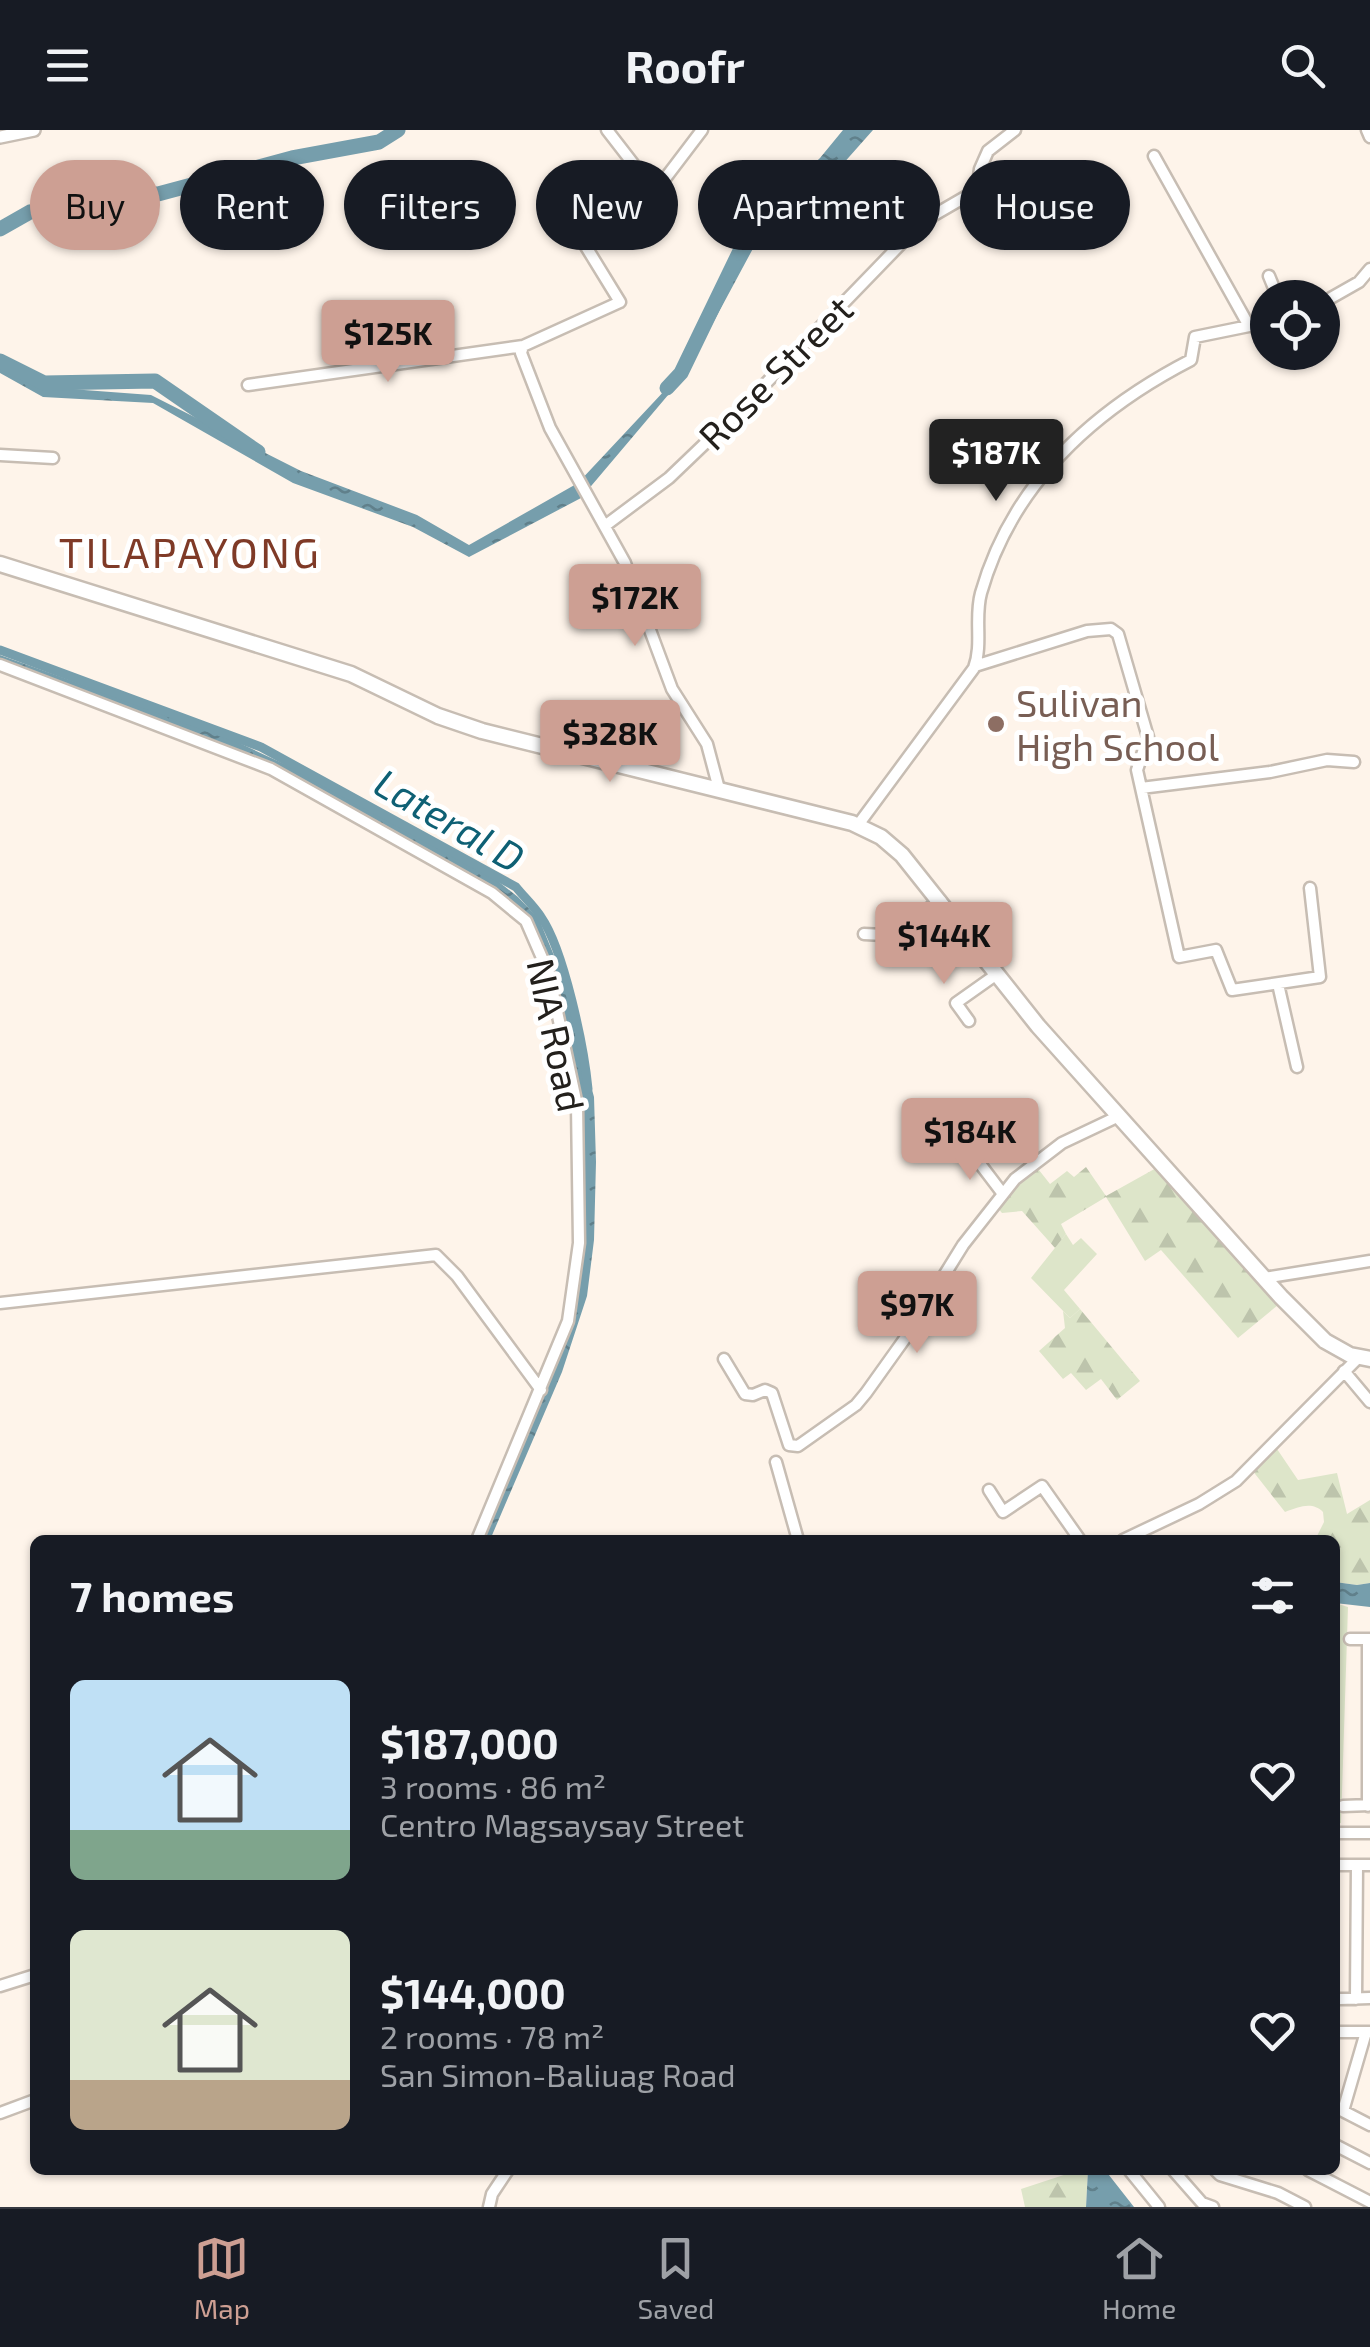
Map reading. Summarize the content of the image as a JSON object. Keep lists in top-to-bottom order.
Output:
{
  "streets": {
    "street": ["Rose Street", "NIA Road"]
  },
  "districts": ["TILAPAYONG"],
  "water": ["Lateral D"],
  "places": ["Sulivan High School"],
  "page": {
    "header": "Roofr",
    "chip": [
      "Buy",
      "Rent",
      "Filters",
      "New",
      "Apartment",
      "House"
    ],
    "price": [
      "$125K",
      "$187K",
      "$172K",
      "$328K",
      "$144K",
      "$184K",
      "$97K"
    ],
    "heading": "7 homes",
    "list": [
      {
        "name": "$187,000",
        "note": "3 rooms · 86 m² · Centro Magsaysay Street"
      },
      {
        "name": "$144,000",
        "note": "2 rooms · 78 m² · San Simon-Baliuag Road"
      }
    ],
    "tabs": ["Map", "Saved", "Home"]
  }
}
